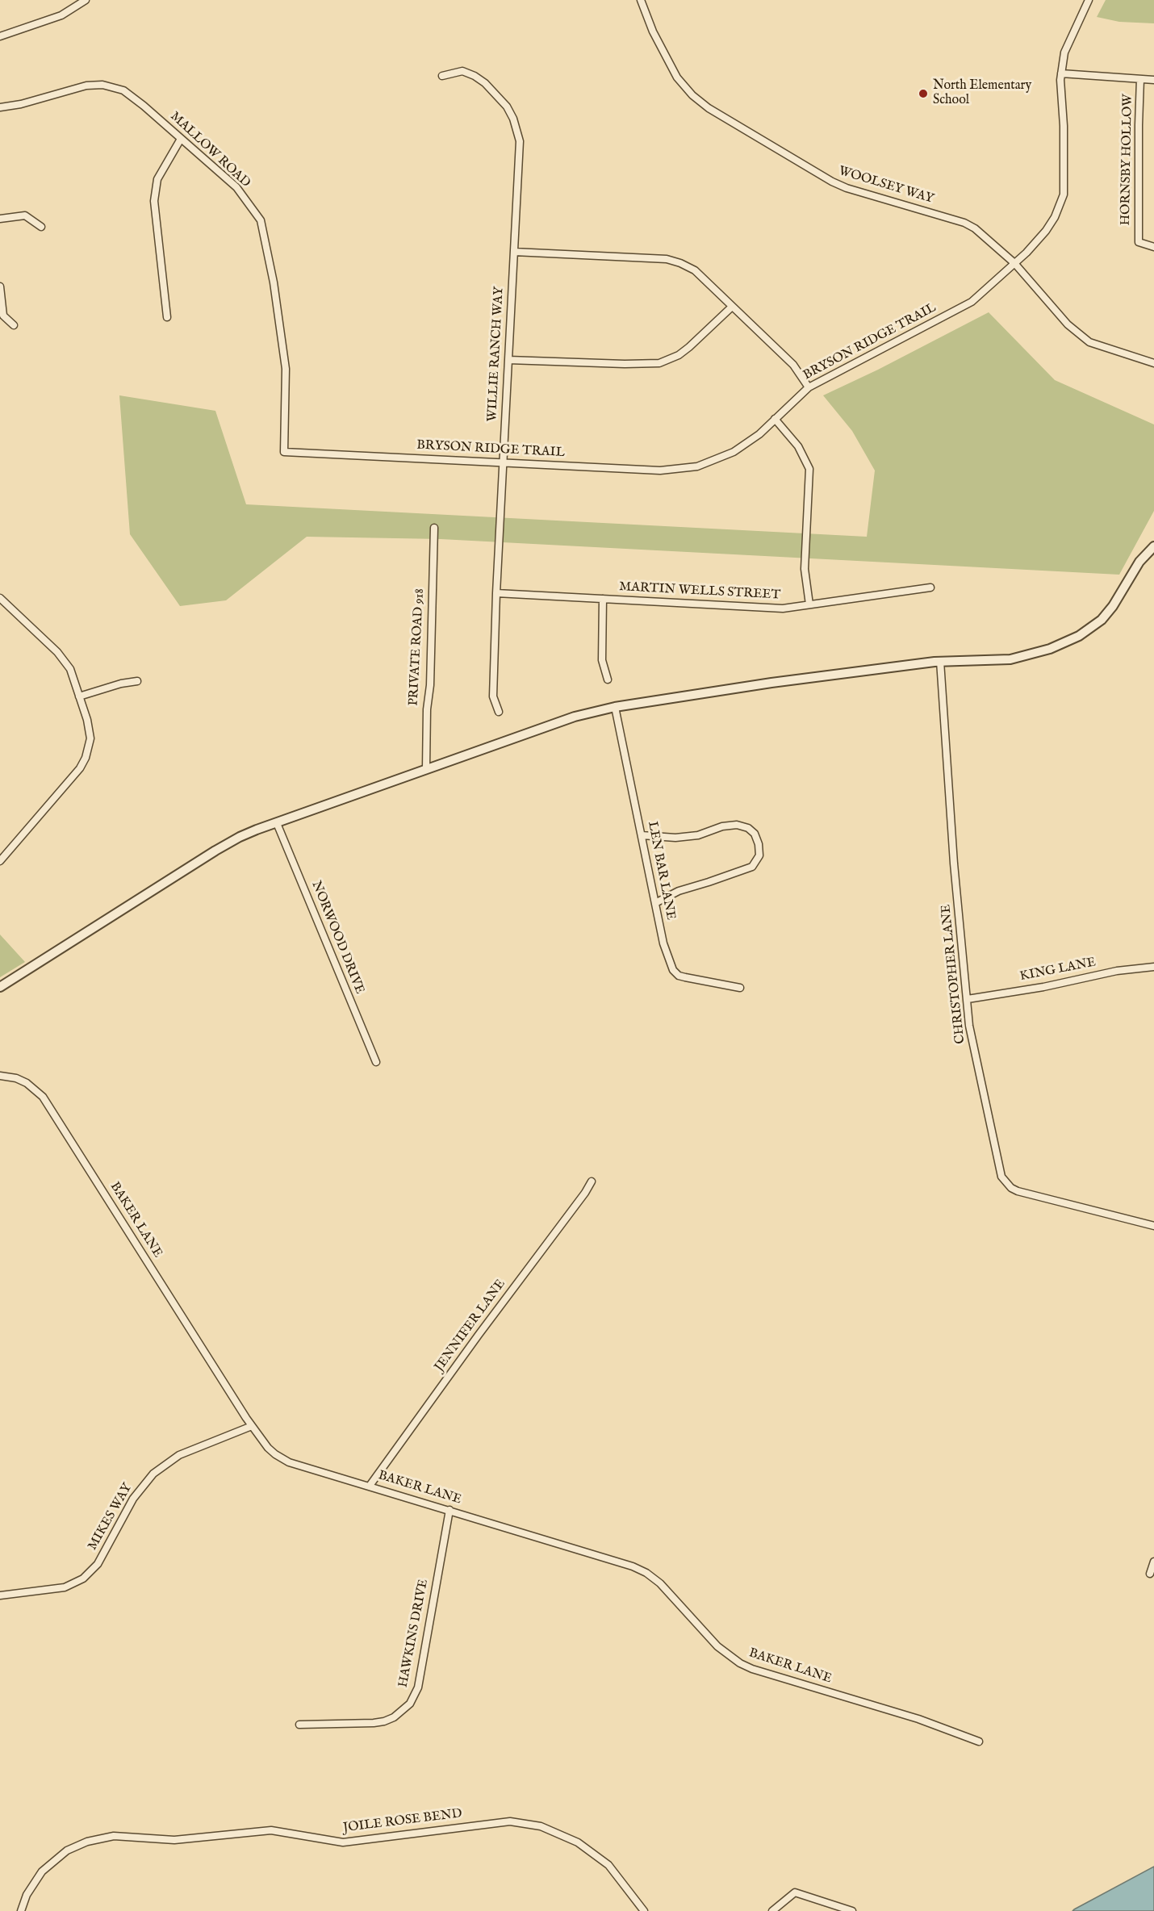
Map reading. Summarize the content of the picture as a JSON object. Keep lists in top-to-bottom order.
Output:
{
  "streets": {
    "street": [
      "MALLOW ROAD",
      "HORNSBY HOLLOW",
      "WOOLSEY WAY",
      "BRYSON RIDGE TRAIL",
      "WILLIE RANCH WAY",
      "MARTIN WELLS STREET",
      "PRIVATE ROAD 918",
      "LEN BAR LANE",
      "NORWOOD DRIVE",
      "KING LANE",
      "CHRISTOPHER LANE",
      "BAKER LANE",
      "JENNIFER LANE",
      "MIKES WAY",
      "HAWKINS DRIVE",
      "JOILE ROSE BEND"
    ]
  },
  "crossings": [
    ["MALLOW ROAD", "BRYSON RIDGE TRAIL"],
    ["WOOLSEY WAY", "BRYSON RIDGE TRAIL"],
    ["BRYSON RIDGE TRAIL", "WILLIE RANCH WAY"],
    ["WILLIE RANCH WAY", "MARTIN WELLS STREET"],
    ["KING LANE", "CHRISTOPHER LANE"],
    ["BAKER LANE", "JENNIFER LANE"],
    ["BAKER LANE", "MIKES WAY"],
    ["BAKER LANE", "HAWKINS DRIVE"]
  ],
  "places": ["North Elementary School"]
}
